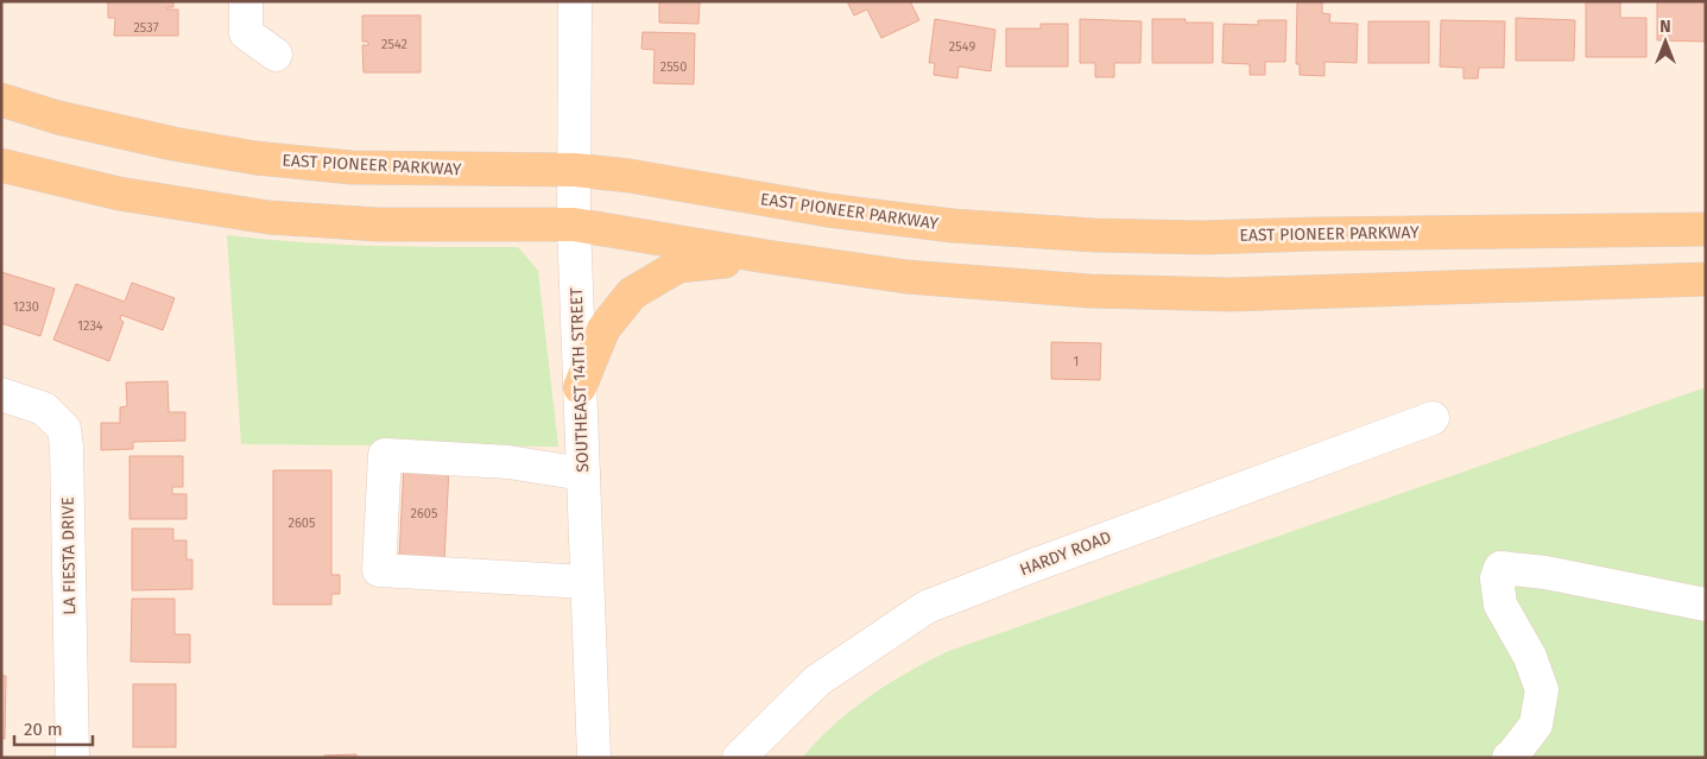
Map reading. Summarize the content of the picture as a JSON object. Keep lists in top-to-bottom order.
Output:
{
  "streets": {
    "main road": ["EAST PIONEER PARKWAY"],
    "street": ["SOUTHEAST 14TH STREET", "HARDY ROAD", "LA FIESTA DRIVE"]
  },
  "crossings": [
    ["EAST PIONEER PARKWAY", "SOUTHEAST 14TH STREET"]
  ],
  "house_numbers": [
    "2537",
    "2542",
    "2549",
    "2550",
    "1230",
    "1234",
    "1",
    "2605",
    "2605"
  ],
  "scale_bar": "20 m",
  "north": "top"
}
